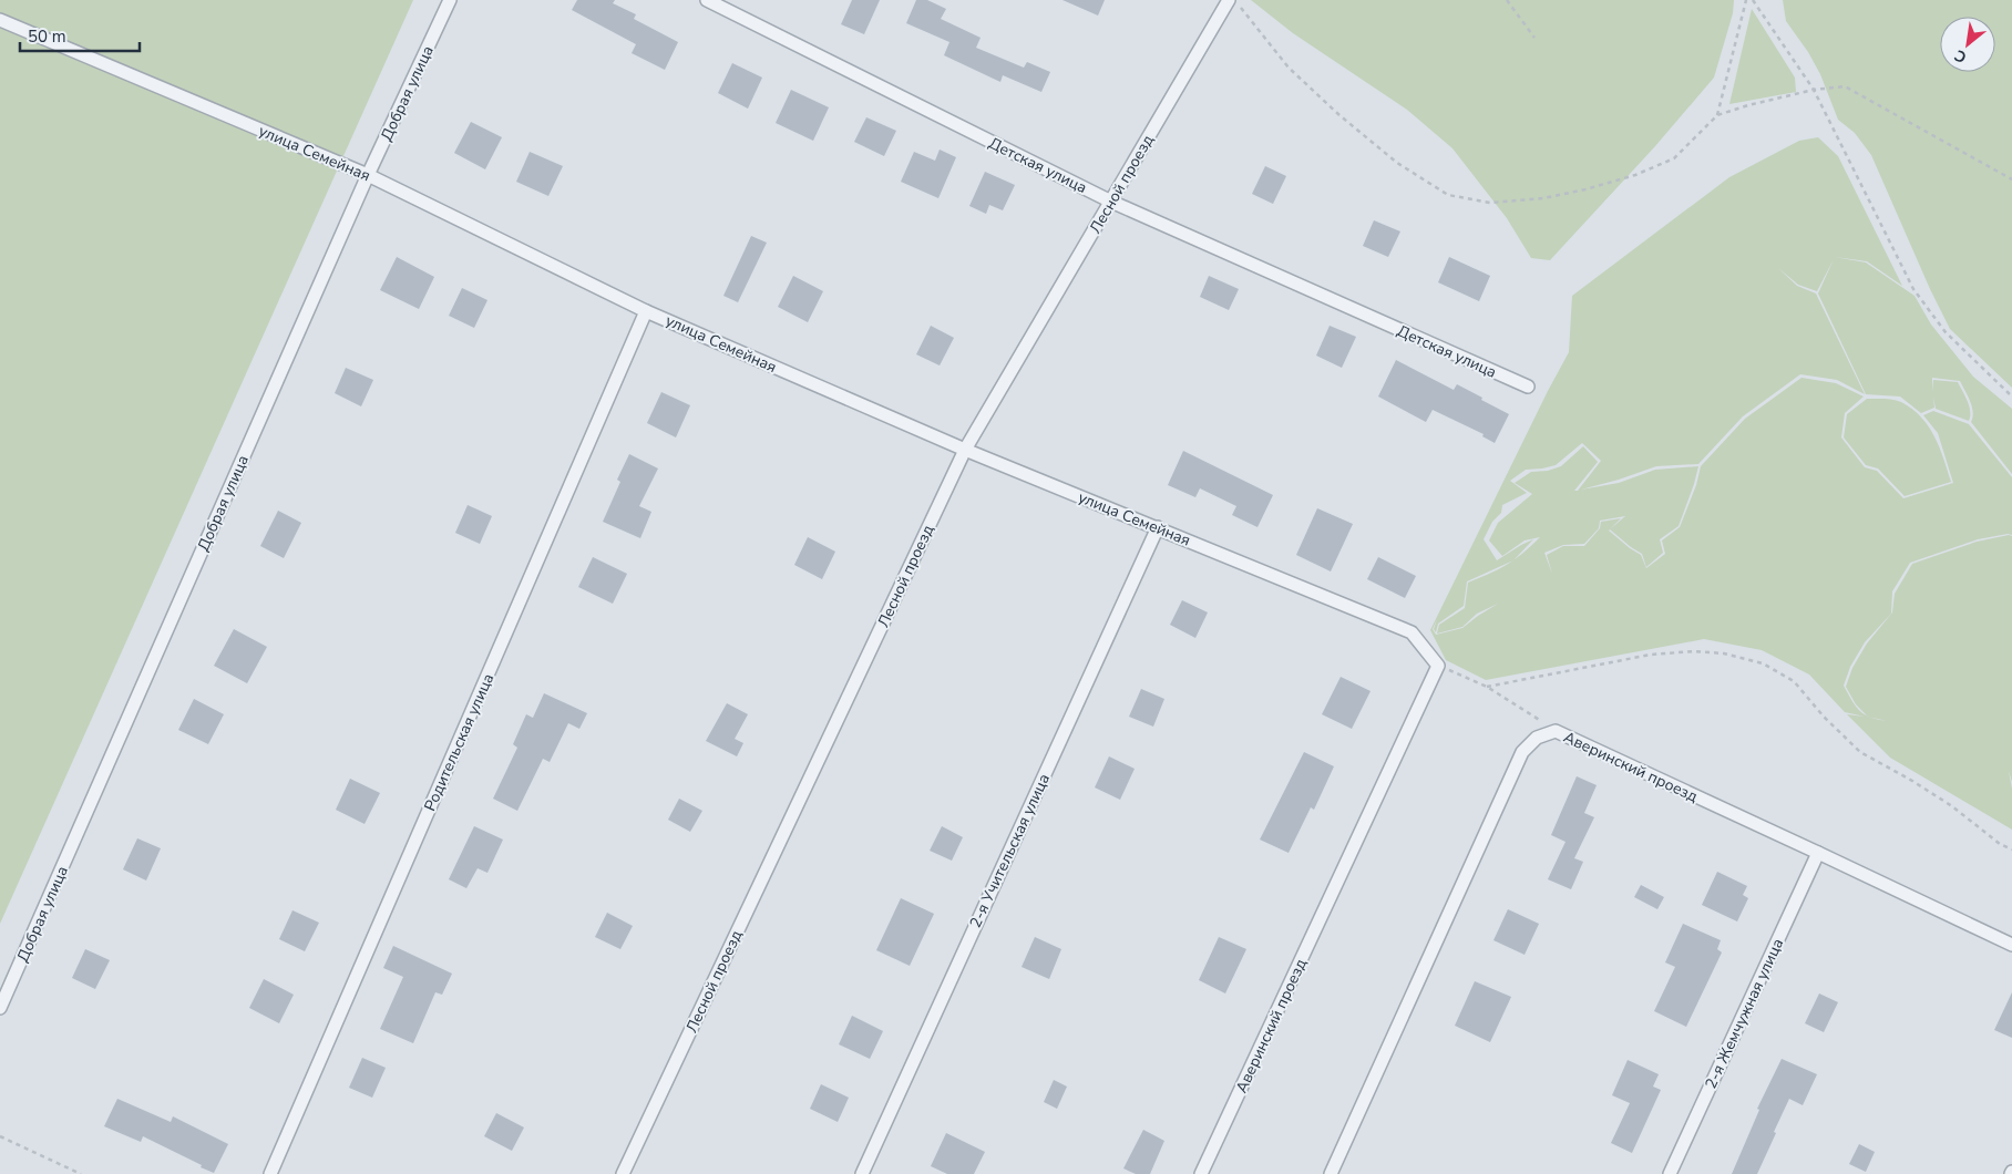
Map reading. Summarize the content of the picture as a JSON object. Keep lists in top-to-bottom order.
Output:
{
  "streets": {
    "street": [
      "Добрая улица",
      "улица Семейная",
      "Детская улица",
      "Лесной проезд",
      "Родительская улица",
      "Аверинский проезд",
      "2-я Учительская улица",
      "2-я Жемчужная улица"
    ]
  },
  "crossings": [
    ["Добрая улица", "улица Семейная"],
    ["улица Семейная", "Лесной проезд"],
    ["улица Семейная", "Родительская улица"],
    ["улица Семейная", "Аверинский проезд"],
    ["улица Семейная", "2-я Учительская улица"],
    ["Детская улица", "Лесной проезд"],
    ["Аверинский проезд", "2-я Жемчужная улица"]
  ],
  "scale_bar": "50 m",
  "north": "bottom left"
}
